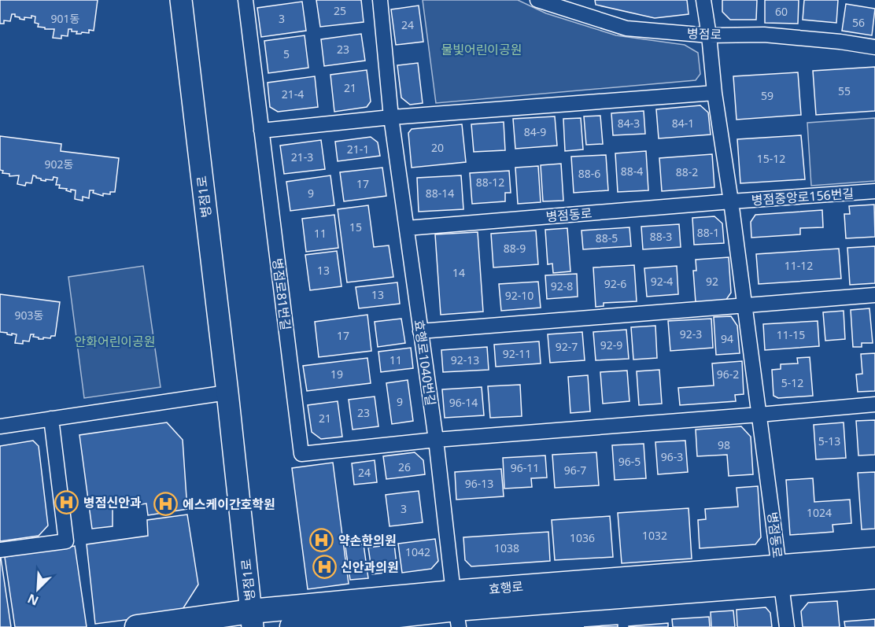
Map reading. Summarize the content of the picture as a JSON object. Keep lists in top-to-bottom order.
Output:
{
  "streets": {
    "main road": ["효행로"],
    "street": [
      "병점로",
      "병점1로",
      "병점중앙로156번길",
      "병점동로",
      "병점로81번길",
      "효행로1040번길"
    ]
  },
  "crossings": [
    ["병점로", "병점동로"],
    ["병점1로", "효행로"],
    ["병점중앙로156번길", "병점동로"],
    ["병점동로", "효행로1040번길"],
    ["병점동로", "효행로"],
    ["병점로81번길", "효행로1040번길"],
    ["효행로1040번길", "효행로"]
  ],
  "parks": ["물빛어린이공원", "안화어린이공원"],
  "places": {
    "hospital": [
      "병점신안과",
      "에스케이간호학원",
      "약손한의원",
      "신안과의원"
    ]
  },
  "house_numbers": [
    "25",
    "60",
    "901동",
    "3",
    "56",
    "24",
    "23",
    "5",
    "21",
    "55",
    "21-4",
    "59",
    "84-3",
    "84-1",
    "84-9",
    "20",
    "21-1",
    "21-3",
    "15-12",
    "902동",
    "88-4",
    "88-2",
    "88-6",
    "88-12",
    "17",
    "9",
    "88-14",
    "15",
    "88-1",
    "11",
    "88-3",
    "88-5",
    "88-9",
    "11-12",
    "13",
    "14",
    "92-4",
    "92",
    "92-6",
    "92-8",
    "13",
    "92-10",
    "903동",
    "92-3",
    "11-15",
    "17",
    "94",
    "92-9",
    "92-7",
    "92-11",
    "11",
    "92-13",
    "19",
    "96-2",
    "5-12",
    "9",
    "96-14",
    "23",
    "21",
    "5-13",
    "98",
    "96-3",
    "96-5",
    "26",
    "96-11",
    "96-7",
    "24",
    "96-13",
    "3",
    "1024",
    "1032",
    "1036",
    "1038",
    "1042"
  ],
  "north": "bottom left"
}
